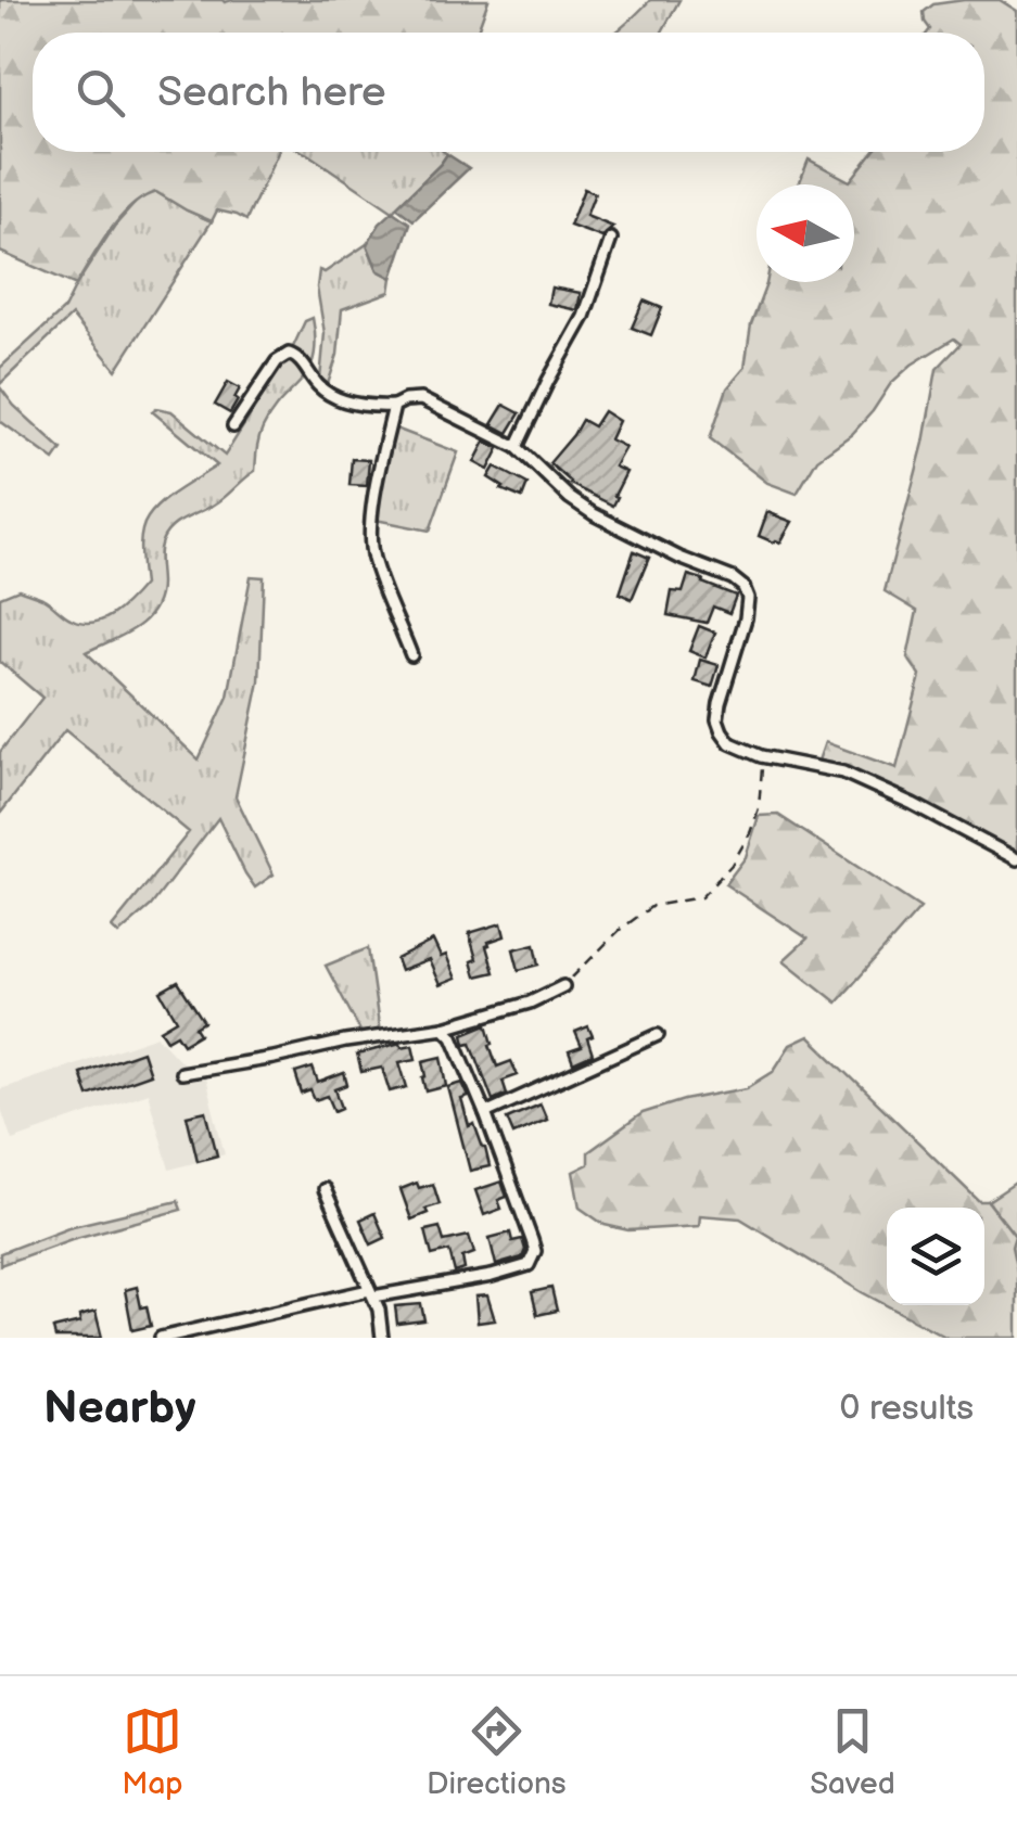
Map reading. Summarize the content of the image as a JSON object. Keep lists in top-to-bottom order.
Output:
{
  "north": "left",
  "page": {
    "search": "Search here",
    "heading": ["Nearby", "0 results"],
    "nav": ["Map", "Directions", "Saved"]
  }
}
